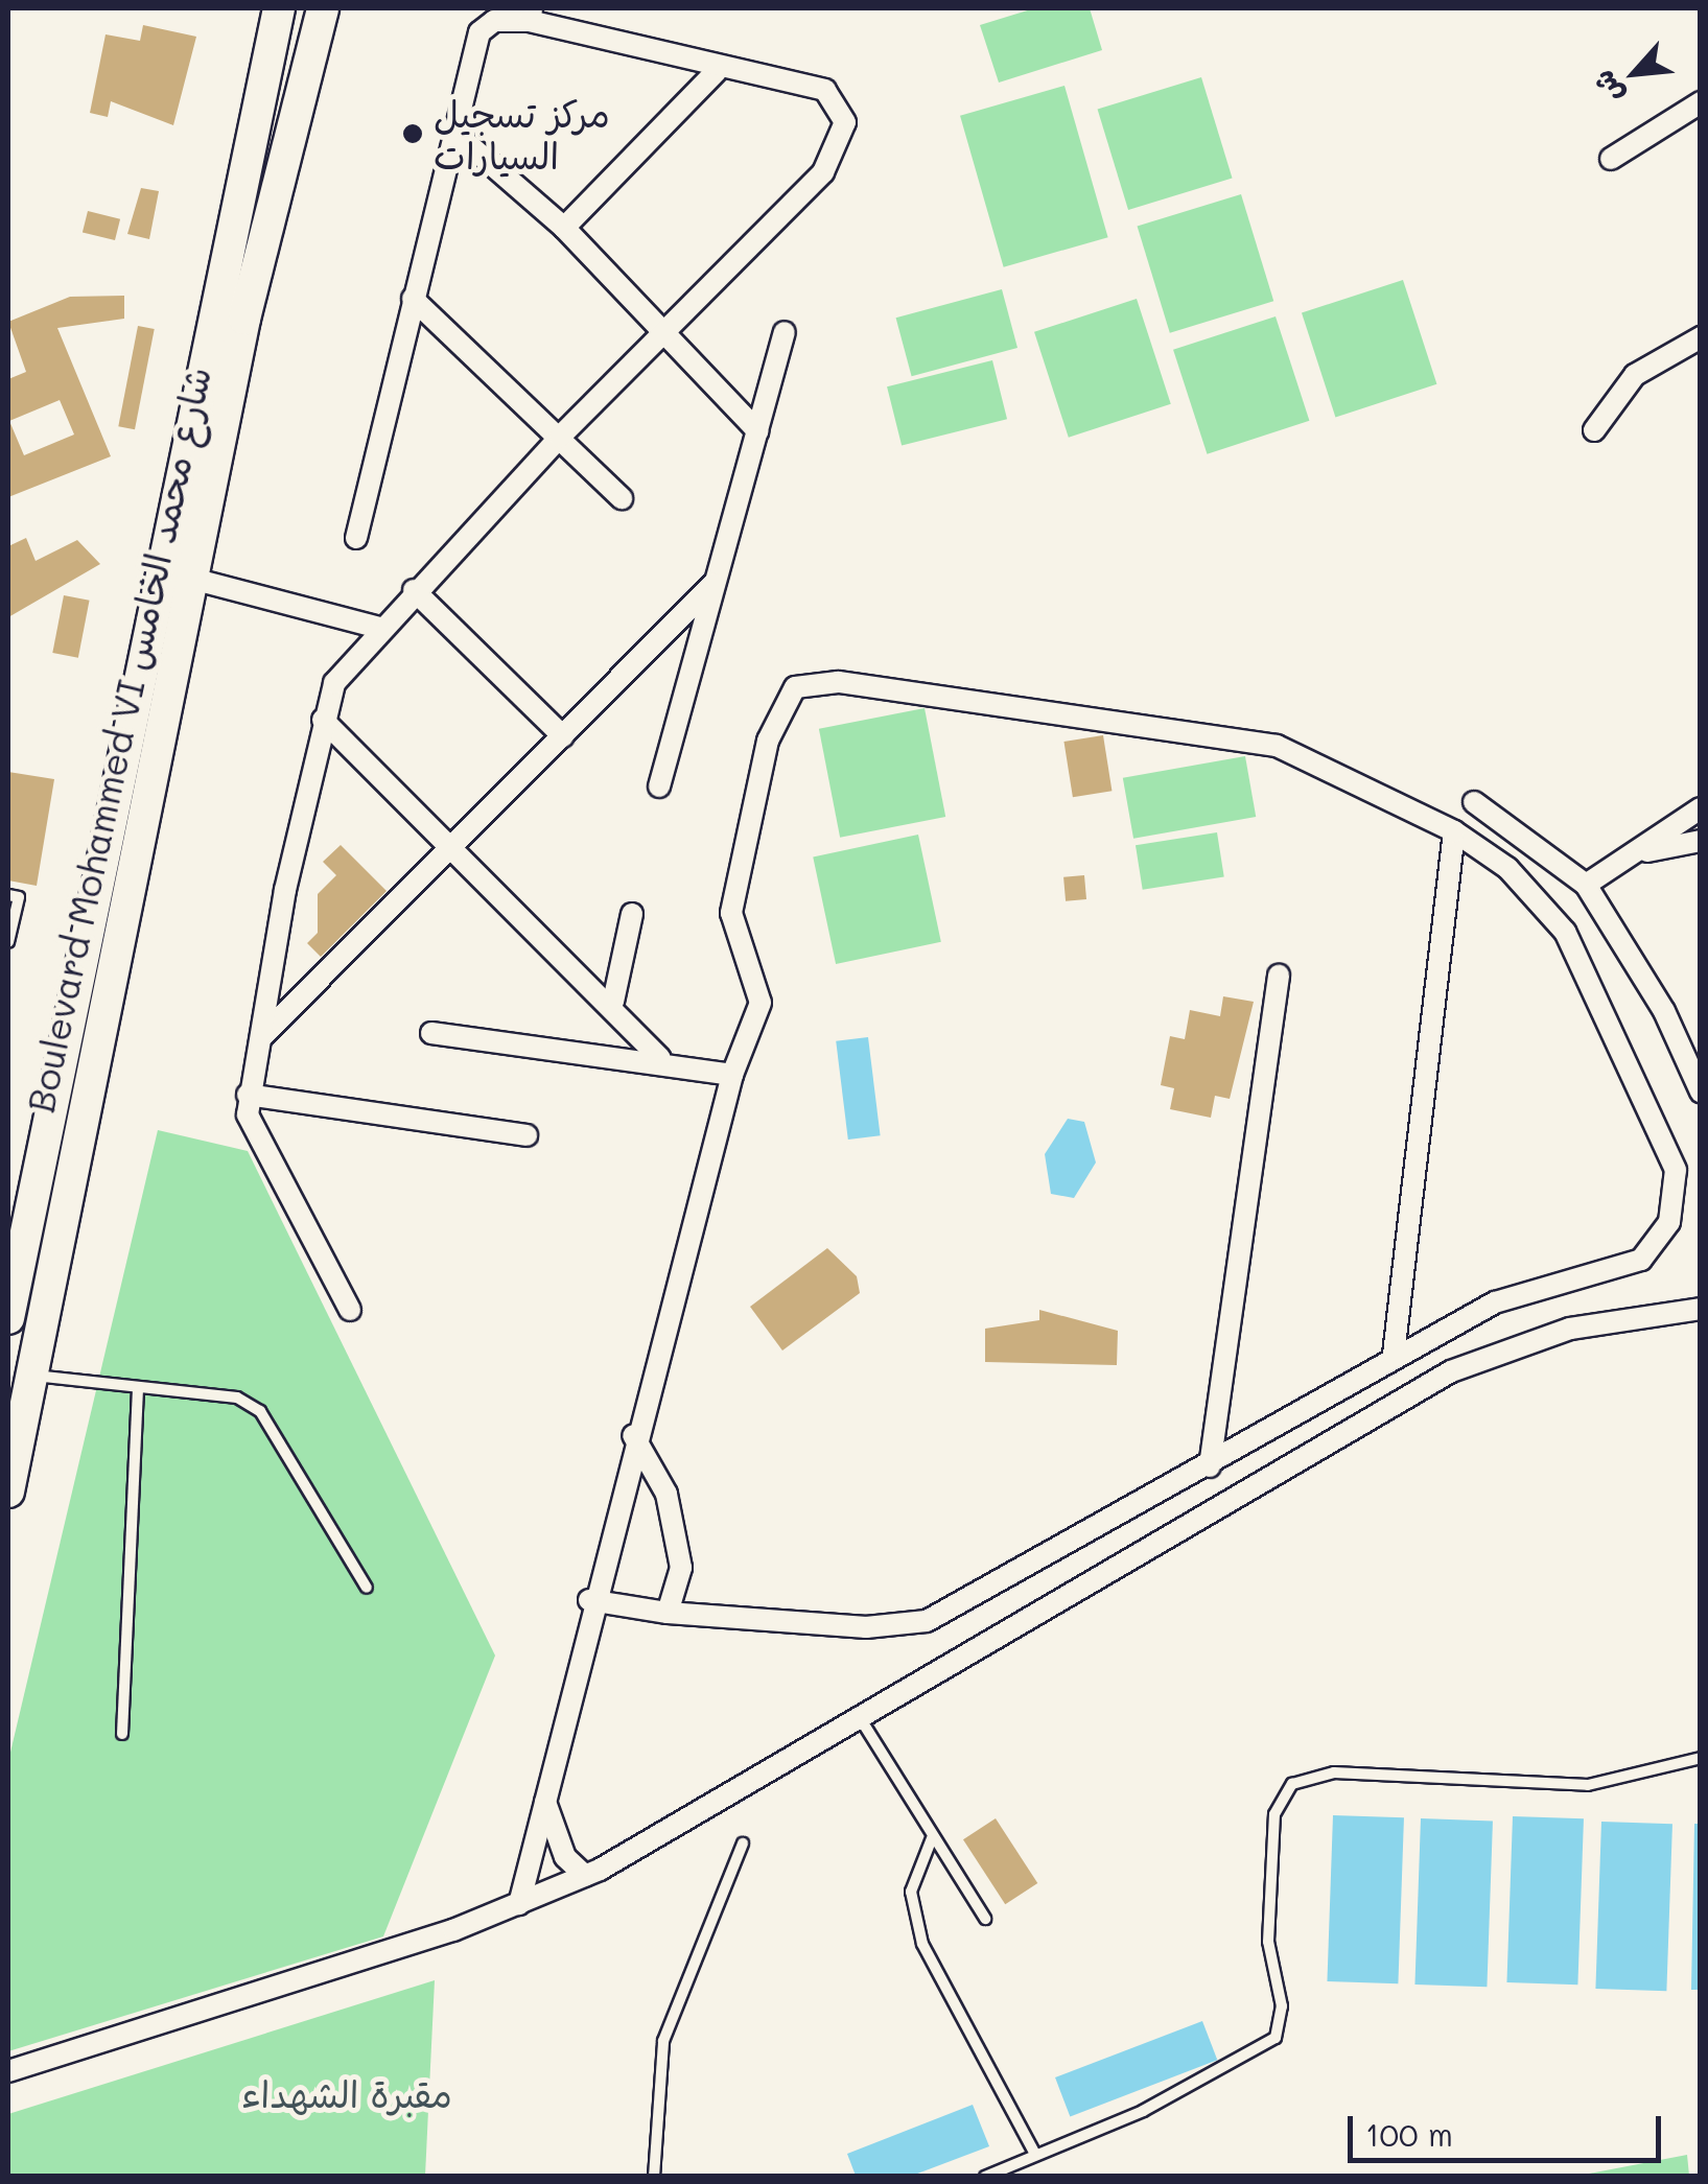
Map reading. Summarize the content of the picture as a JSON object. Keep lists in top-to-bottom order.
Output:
{
  "streets": {
    "main road": ["Boulevard Mohammed VI شارع محمد الخامس"]
  },
  "parks": ["مقبرة الشهداء"],
  "places": ["مركز تسجيل السيارات"],
  "scale_bar": "100 m",
  "north": "bottom left"
}
